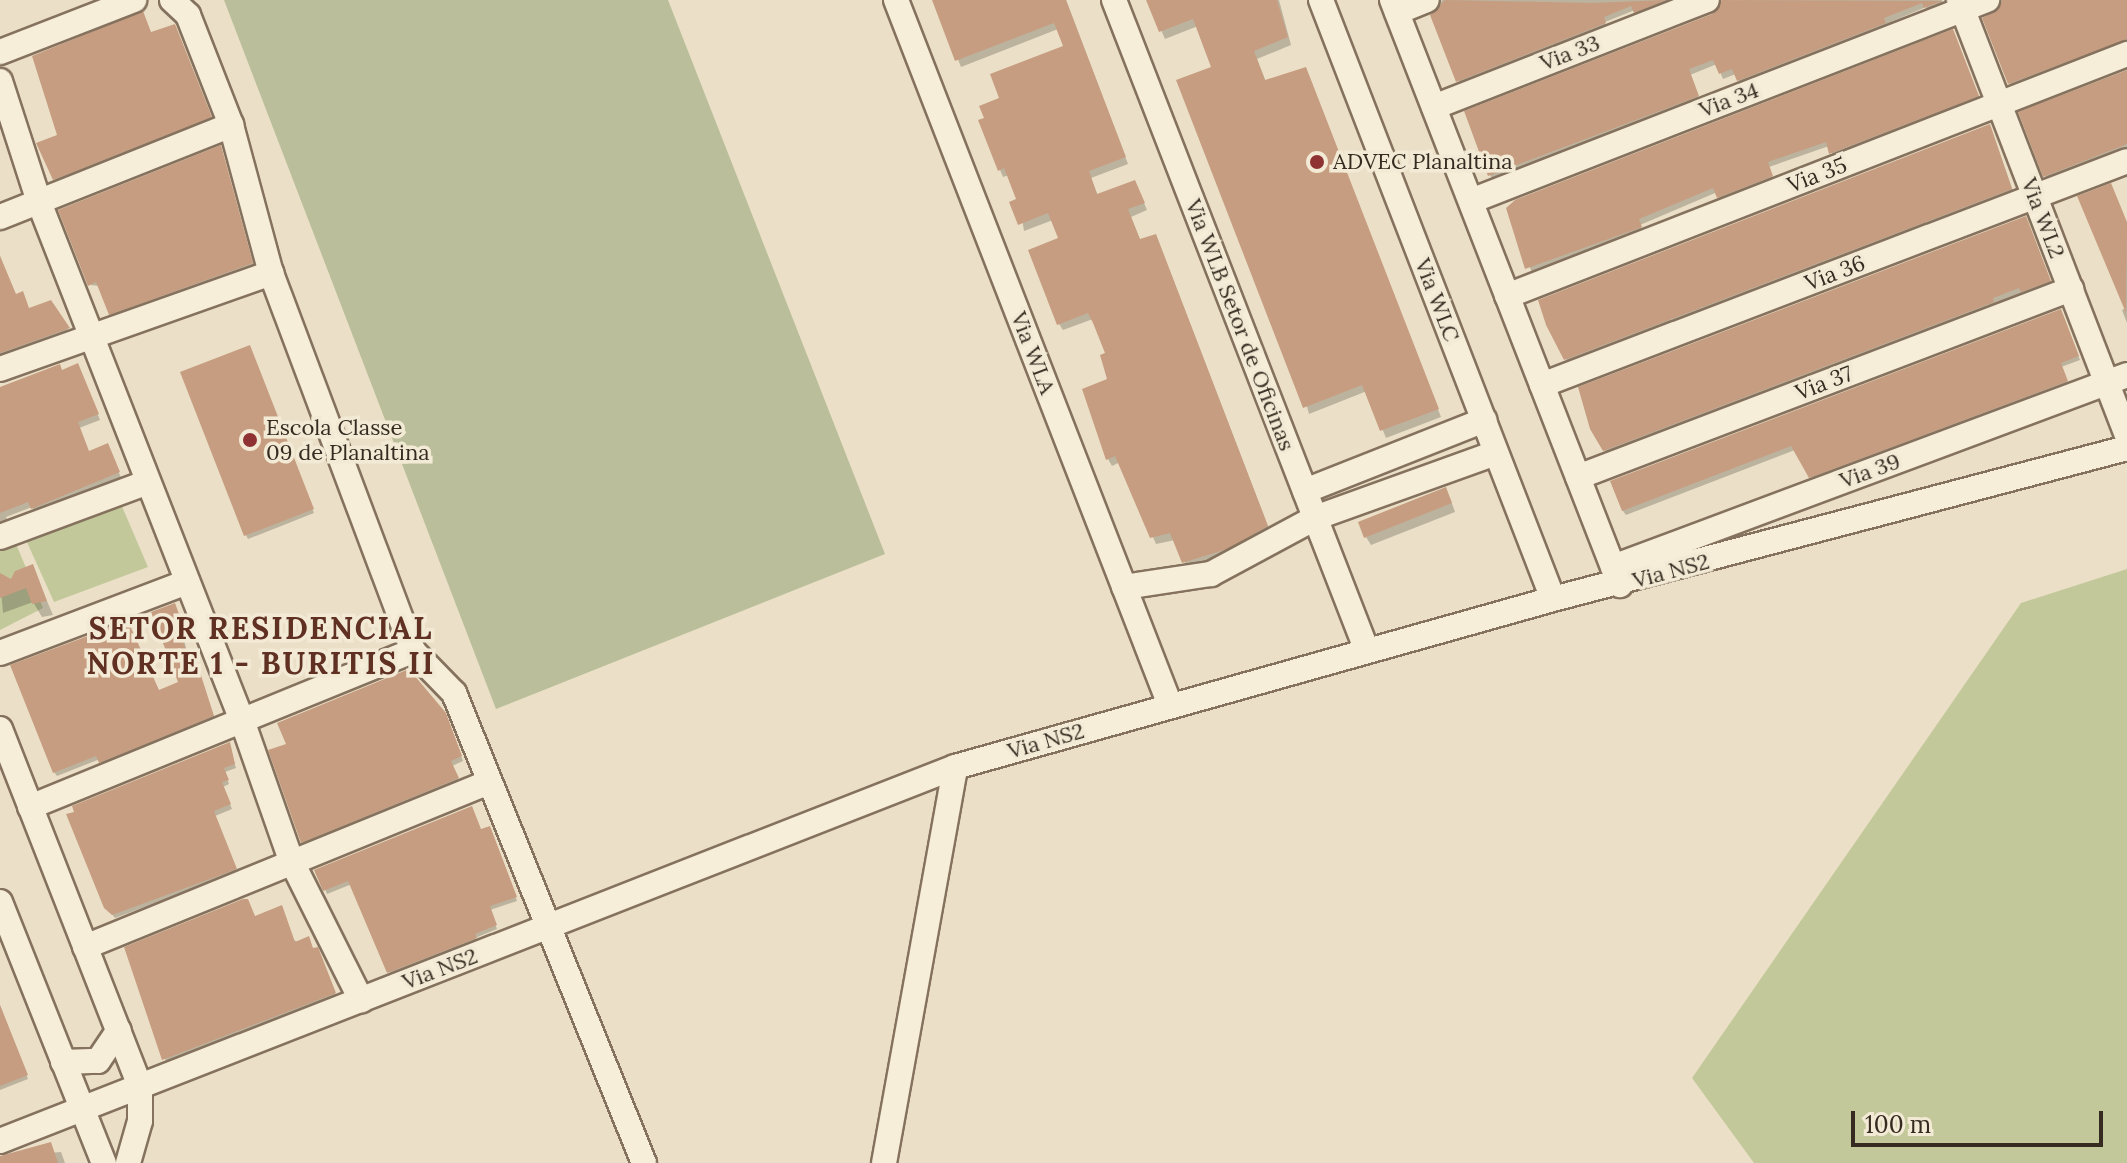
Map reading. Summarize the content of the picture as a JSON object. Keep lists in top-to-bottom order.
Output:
{
  "streets": {
    "street": [
      "Via 33",
      "Via 34",
      "Via 35",
      "Via WL2",
      "Via 36",
      "Via WLC",
      "Via WLB Setor de Oficinas",
      "Via WLA",
      "Via 37",
      "Via 39",
      "Via NS2"
    ]
  },
  "crossings": [
    ["Via 34", "Via WL2"],
    ["Via 35", "Via WL2"],
    ["Via WL2", "Via 36"],
    ["Via WL2", "Via 37"],
    ["Via WL2", "Via 39"],
    ["Via WLC", "Via NS2"],
    ["Via WLB Setor de Oficinas", "Via NS2"],
    ["Via WLA", "Via NS2"],
    ["Via 39", "Via NS2"]
  ],
  "districts": ["SETOR RESIDENCIAL NORTE 1 - BURITIS II"],
  "places": ["ADVEC Planaltina", "Escola Classe 09 de Planaltina"],
  "scale_bar": "100 m"
}
